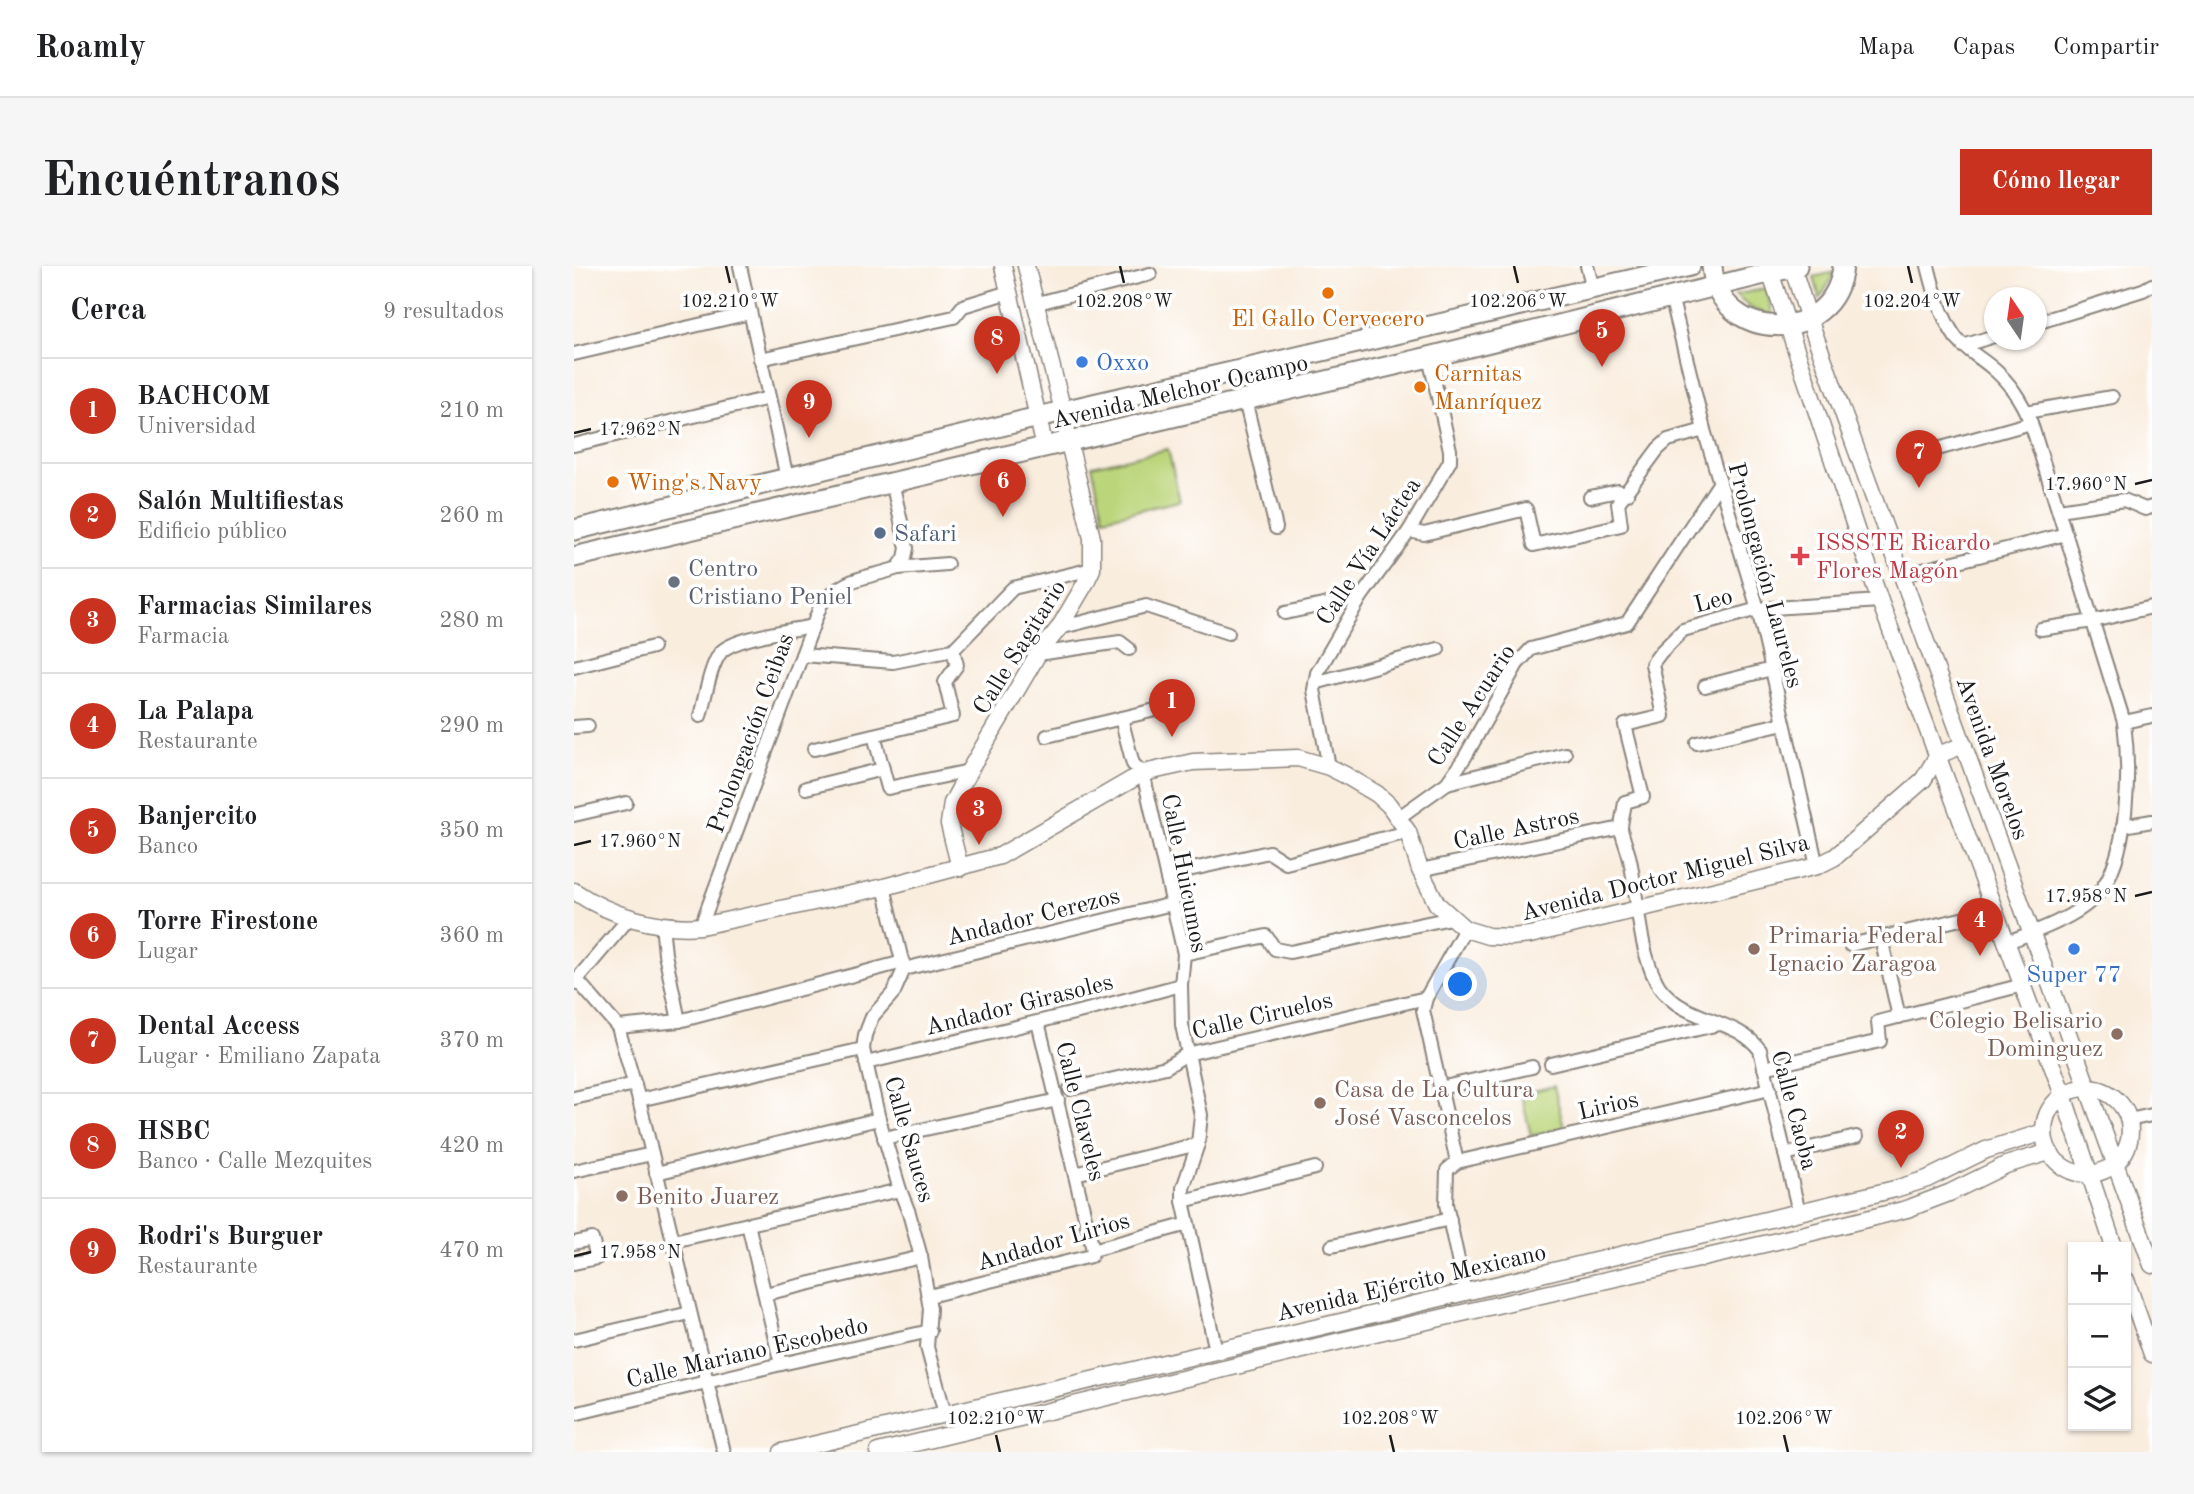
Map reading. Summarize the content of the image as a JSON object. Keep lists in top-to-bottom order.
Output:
{
  "streets": {
    "main road": ["Avenida Melchor Ocampo"],
    "street": [
      "Calle Vía Láctea",
      "Prolongación Laureles",
      "Leo",
      "Calle Sagitario",
      "Calle Acuario",
      "Prolongación Ceibas",
      "Avenida Morelos",
      "Calle Astros",
      "Calle Huicumos",
      "Avenida Doctor Miguel Silva",
      "Andador Cerezos",
      "Andador Girasoles",
      "Calle Ciruelos",
      "Lirios",
      "Calle Caoba",
      "Calle Claveles",
      "Calle Sauces",
      "Andador Lirios",
      "Avenida Ejército Mexicano",
      "Calle Mariano Escobedo"
    ]
  },
  "crossings": [
    ["Avenida Melchor Ocampo", "Calle Vía Láctea"],
    ["Avenida Melchor Ocampo", "Prolongación Laureles"],
    ["Avenida Melchor Ocampo", "Calle Sagitario"],
    ["Avenida Melchor Ocampo", "Avenida Morelos"],
    ["Prolongación Laureles", "Leo"],
    ["Prolongación Laureles", "Calle Acuario"],
    ["Prolongación Laureles", "Avenida Doctor Miguel Silva"],
    ["Leo", "Avenida Morelos"],
    ["Leo", "Calle Astros"],
    ["Leo", "Calle Caoba"],
    ["Calle Sagitario", "Avenida Doctor Miguel Silva"],
    ["Calle Acuario", "Avenida Doctor Miguel Silva"],
    ["Prolongación Ceibas", "Avenida Doctor Miguel Silva"],
    ["Avenida Morelos", "Avenida Doctor Miguel Silva"],
    ["Calle Astros", "Avenida Doctor Miguel Silva"],
    ["Calle Astros", "Calle Caoba"],
    ["Calle Huicumos", "Avenida Doctor Miguel Silva"],
    ["Calle Huicumos", "Andador Cerezos"],
    ["Calle Huicumos", "Andador Girasoles"],
    ["Calle Huicumos", "Calle Ciruelos"],
    ["Calle Huicumos", "Andador Lirios"],
    ["Calle Huicumos", "Avenida Ejército Mexicano"],
    ["Avenida Doctor Miguel Silva", "Calle Caoba"],
    ["Andador Cerezos", "Calle Sauces"],
    ["Andador Girasoles", "Calle Claveles"],
    ["Andador Girasoles", "Calle Sauces"],
    ["Lirios", "Calle Caoba"],
    ["Calle Caoba", "Avenida Ejército Mexicano"],
    ["Calle Claveles", "Andador Lirios"],
    ["Calle Sauces", "Andador Lirios"],
    ["Calle Sauces", "Avenida Ejército Mexicano"],
    ["Calle Sauces", "Calle Mariano Escobedo"]
  ],
  "places": {
    "other": [
      "El Gallo Cervecero",
      "Oxxo",
      "Carnitas Manríquez",
      "Wing's Navy",
      "Safari",
      "Centro Cristiano Peniel",
      "Primaria Federal Ignacio Zaragoa",
      "Super 77",
      "Colegio Belisario Dominguez",
      "Casa de La Cultura José Vasconcelos",
      "Benito Juarez"
    ],
    "health": ["ISSSTE Ricardo Flores Magón"]
  },
  "north": "top",
  "page": {
    "header": "Roamly",
    "nav": ["Mapa", "Capas", "Compartir"],
    "buttons": "Cómo llegar",
    "title": "Encuéntranos",
    "heading": ["Cerca", "9 resultados"],
    "pins": [
      "5",
      "8",
      "9",
      "7",
      "6",
      "1",
      "3",
      "4",
      "2"
    ],
    "list": [
      {
        "mark": "1",
        "name": "BACHCOM",
        "note": "Universidad",
        "value": "210 m"
      },
      {
        "mark": "2",
        "name": "Salón Multifiestas",
        "note": "Edificio público",
        "value": "260 m"
      },
      {
        "mark": "3",
        "name": "Farmacias Similares",
        "note": "Farmacia",
        "value": "280 m"
      },
      {
        "mark": "4",
        "name": "La Palapa",
        "note": "Restaurante",
        "value": "290 m"
      },
      {
        "mark": "5",
        "name": "Banjercito",
        "note": "Banco",
        "value": "350 m"
      },
      {
        "mark": "6",
        "name": "Torre Firestone",
        "note": "Lugar",
        "value": "360 m"
      },
      {
        "mark": "7",
        "name": "Dental Access",
        "note": "Lugar · Emiliano Zapata",
        "value": "370 m"
      },
      {
        "mark": "8",
        "name": "HSBC",
        "note": "Banco · Calle Mezquites",
        "value": "420 m"
      },
      {
        "mark": "9",
        "name": "Rodri's Burguer",
        "note": "Restaurante",
        "value": "470 m"
      }
    ],
    "map_buttons": ["+", "−"]
  },
  "coordinates": [
    "102.210°W",
    "102.208°W",
    "102.206°W",
    "102.204°W",
    "17.962°N",
    "17.960°N",
    "17.958°N"
  ]
}
